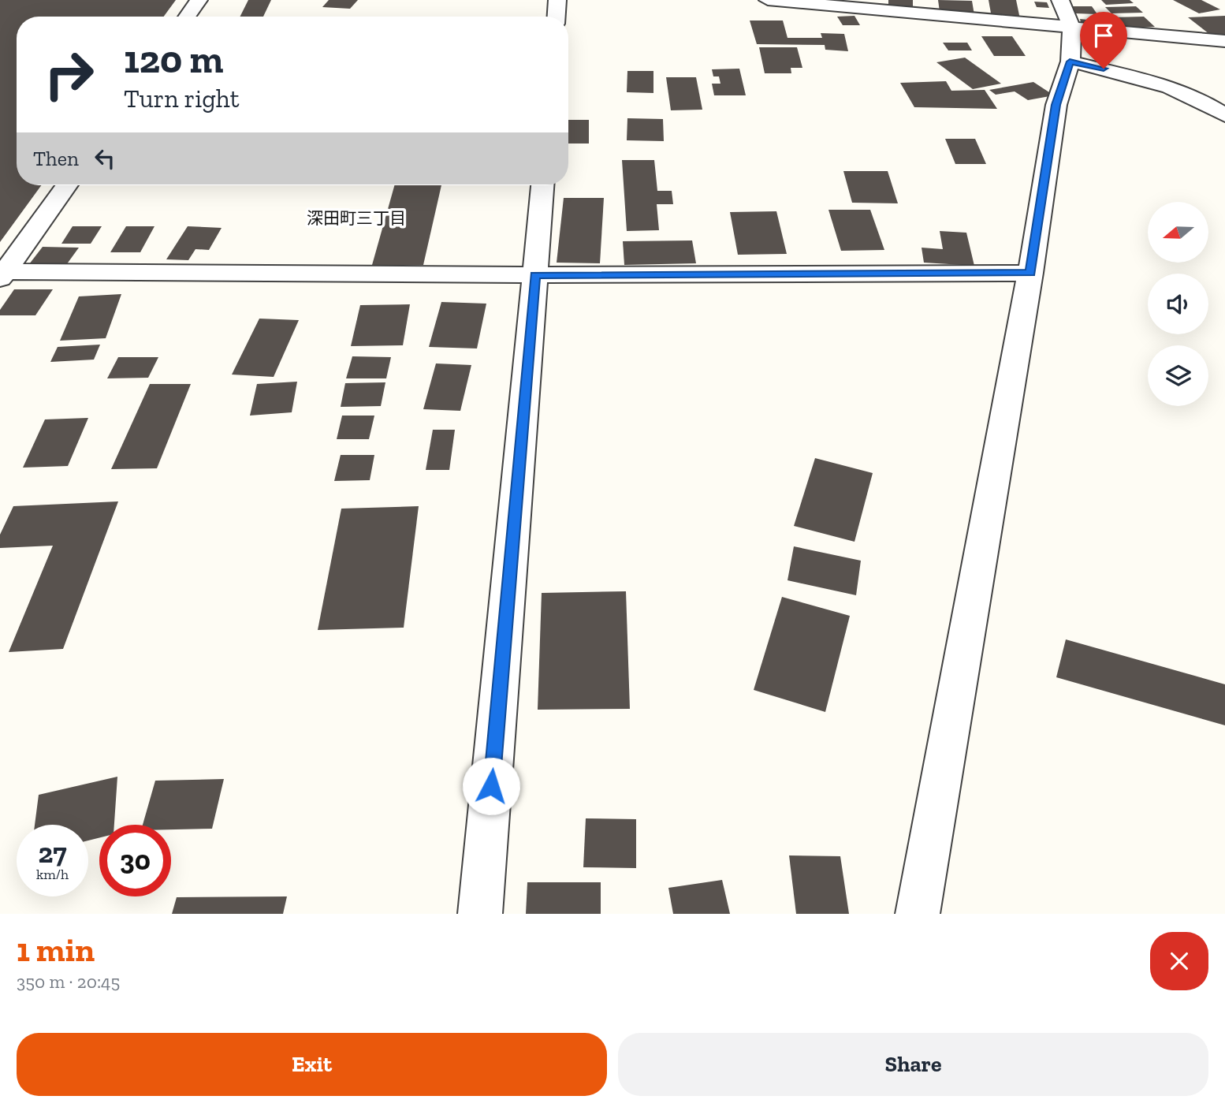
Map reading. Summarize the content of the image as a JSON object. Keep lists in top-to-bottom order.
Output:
{
  "districts": ["深田町三丁目"],
  "north": "left",
  "page": {
    "turn": ["120 m", "Turn right"],
    "then": "Then",
    "speed": "27 km/h",
    "limit": "30",
    "heading": ["1 min", "350 m · 20:45"],
    "buttons": ["Exit", "Share"]
  }
}
